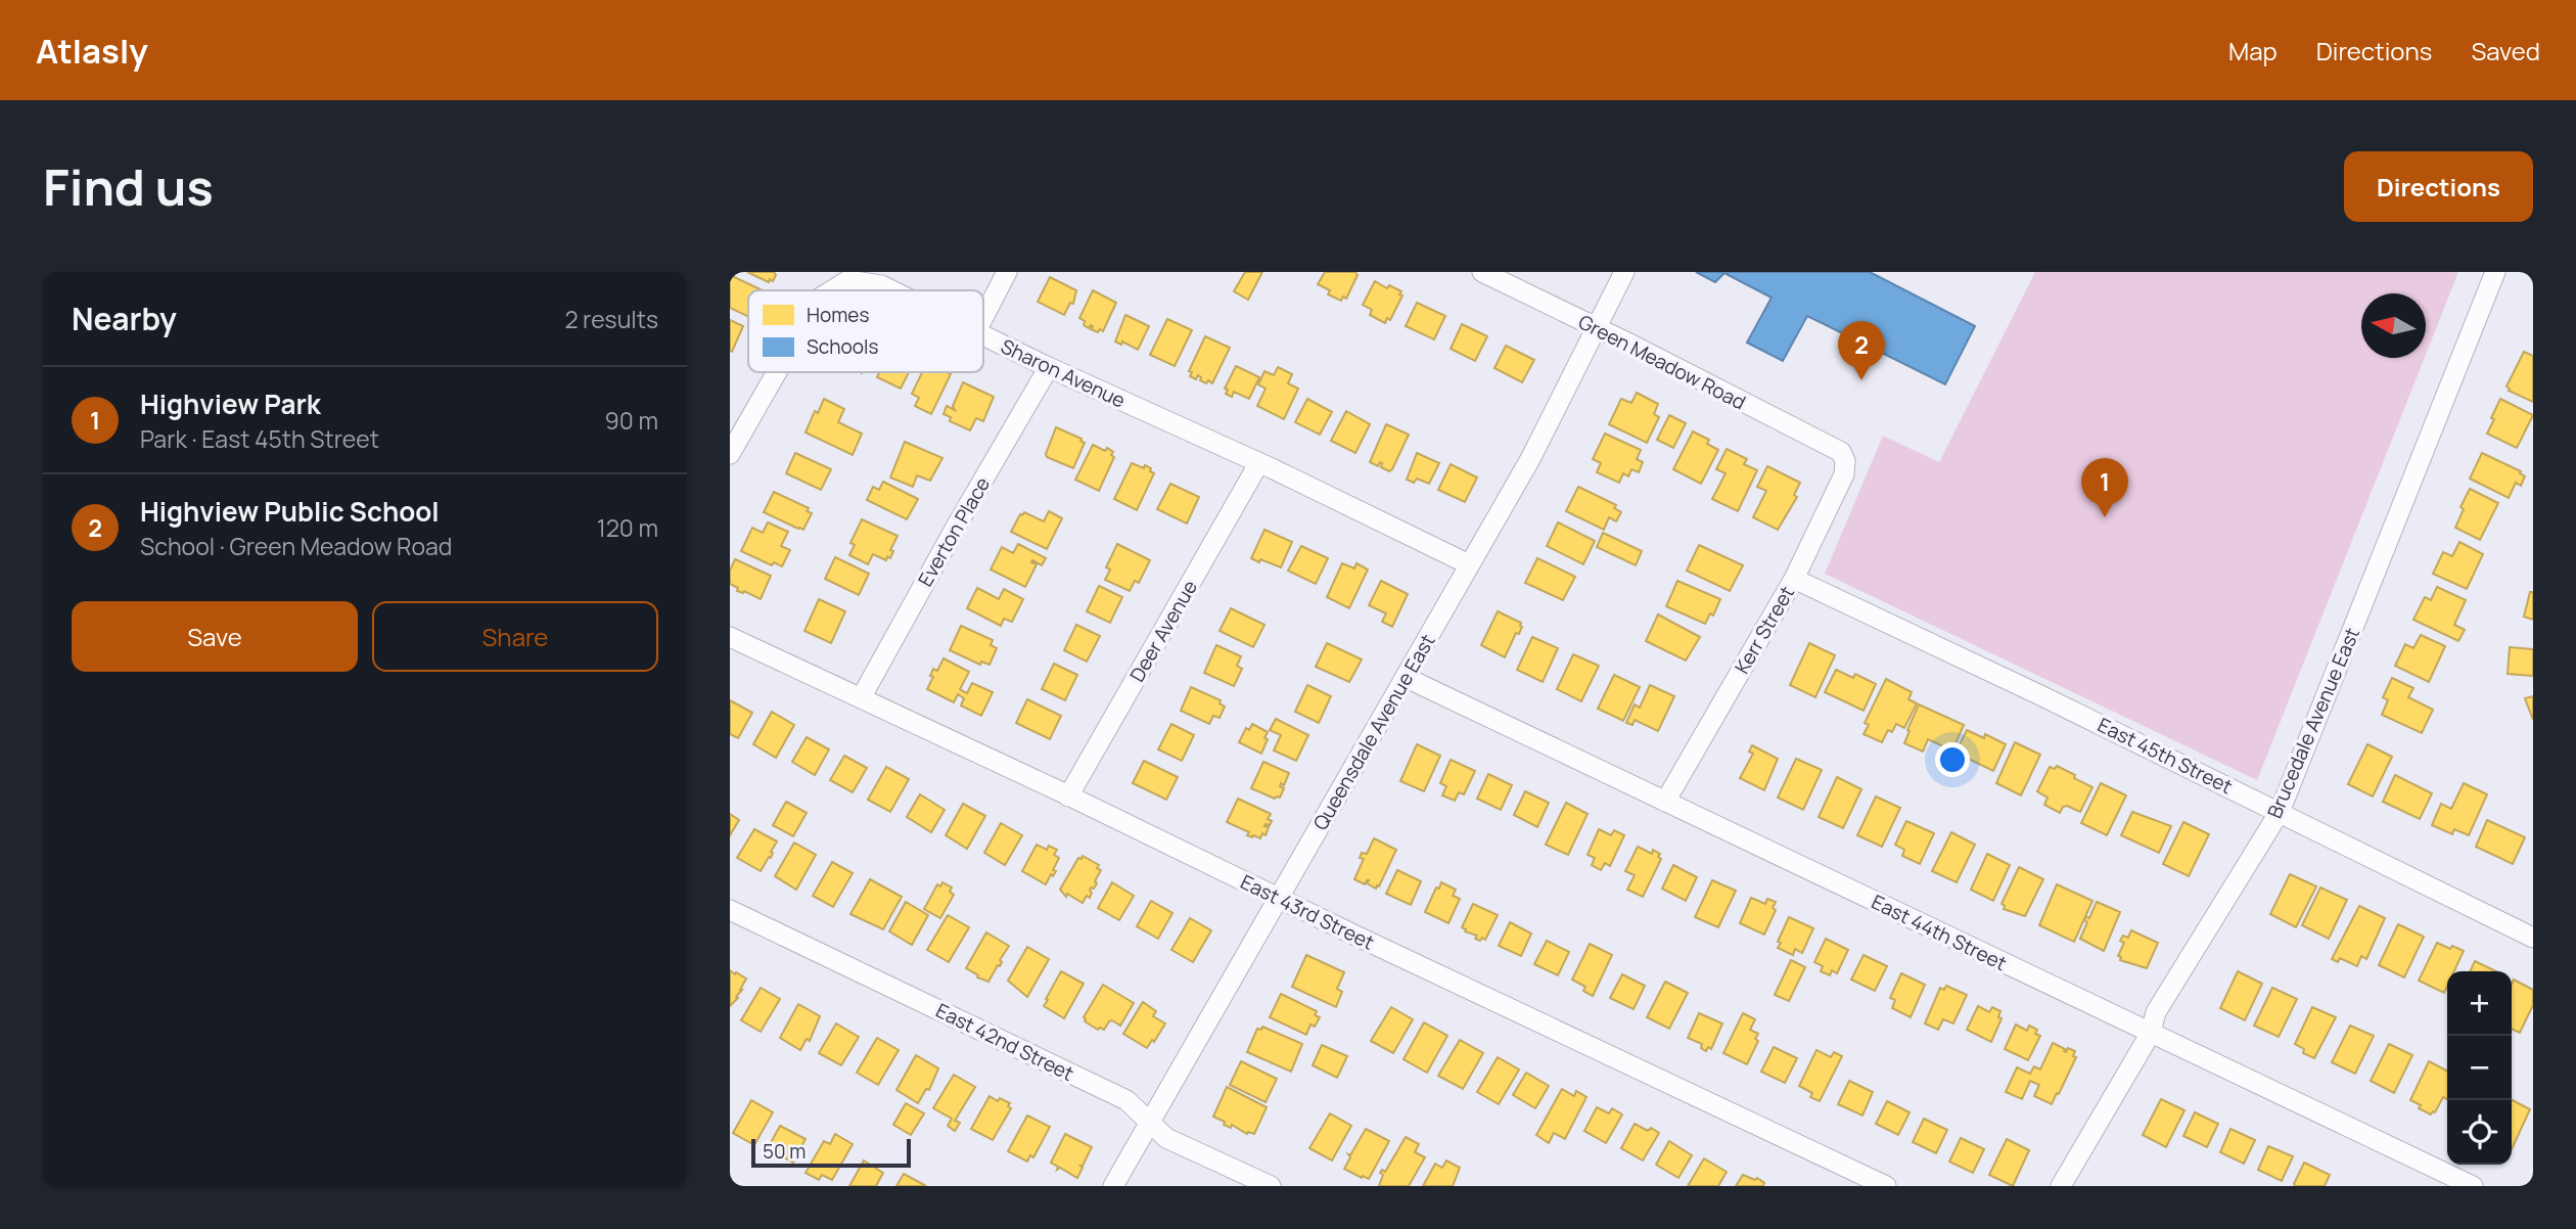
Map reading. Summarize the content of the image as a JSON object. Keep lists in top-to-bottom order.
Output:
{
  "streets": {
    "street": [
      "Green Meadow Road",
      "Sharon Avenue",
      "Everton Place",
      "Kerr Street",
      "Deer Avenue",
      "Brucedale Avenue East",
      "Queensdale Avenue East",
      "East 45th Street",
      "East 43rd Street",
      "East 44th Street",
      "East 42nd Street"
    ]
  },
  "crossings": [
    ["Green Meadow Road", "Kerr Street"],
    ["Green Meadow Road", "Queensdale Avenue East"],
    ["Sharon Avenue", "Everton Place"],
    ["Sharon Avenue", "Deer Avenue"],
    ["Sharon Avenue", "Queensdale Avenue East"],
    ["Everton Place", "East 43rd Street"],
    ["Kerr Street", "East 45th Street"],
    ["Kerr Street", "East 44th Street"],
    ["Deer Avenue", "East 43rd Street"],
    ["Brucedale Avenue East", "East 45th Street"],
    ["Brucedale Avenue East", "East 44th Street"],
    ["Queensdale Avenue East", "East 43rd Street"],
    ["Queensdale Avenue East", "East 44th Street"],
    ["Queensdale Avenue East", "East 42nd Street"]
  ],
  "legend": ["Homes", "Schools"],
  "scale_bar": "50 m",
  "north": "left",
  "page": {
    "header": "Atlasly",
    "nav": ["Map", "Directions", "Saved"],
    "buttons": [
      "Directions",
      ["Save", "Share"]
    ],
    "title": "Find us",
    "heading": ["Nearby", "2 results"],
    "pins": ["2", "1"],
    "list": [
      {
        "mark": "1",
        "name": "Highview Park",
        "note": "Park · East 45th Street",
        "value": "90 m"
      },
      {
        "mark": "2",
        "name": "Highview Public School",
        "note": "School · Green Meadow Road",
        "value": "120 m"
      }
    ],
    "map_buttons": ["+", "−"],
    "scale": "50 m"
  }
}
